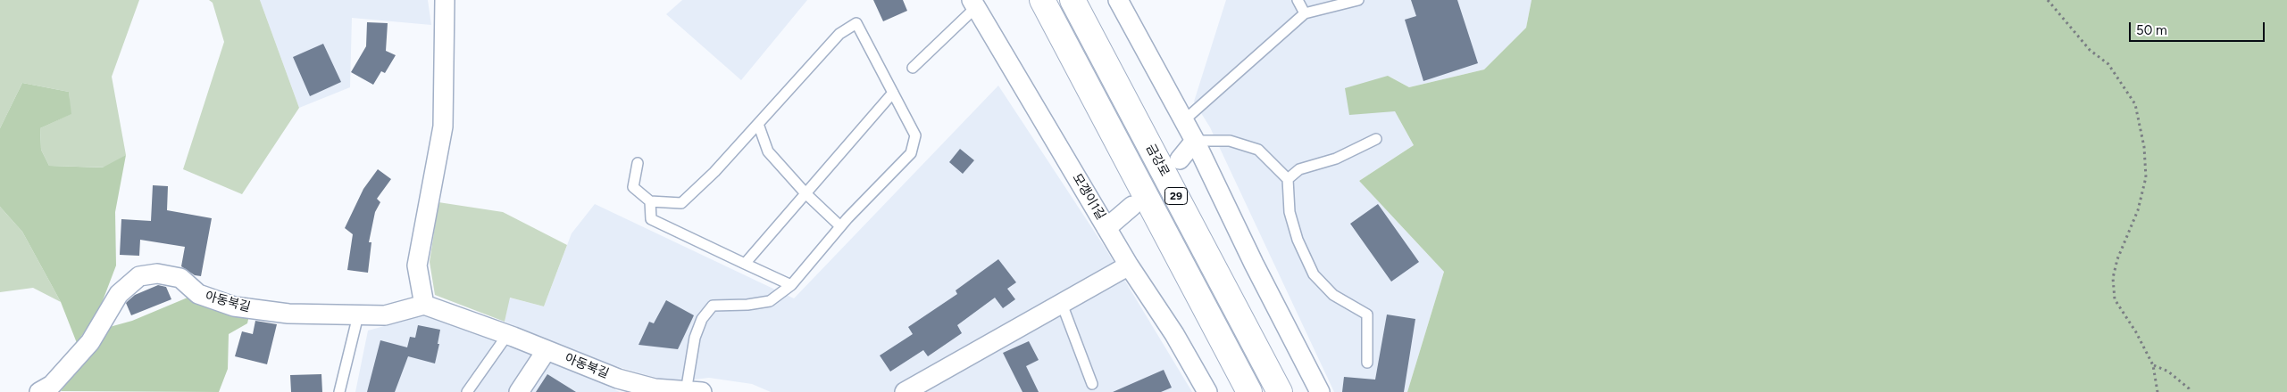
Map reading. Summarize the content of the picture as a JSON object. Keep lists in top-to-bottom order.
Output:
{
  "streets": {
    "highway": ["금강로", "29"],
    "street": ["모갱이1길", "아동북길"]
  },
  "scale_bar": "50 m"
}
